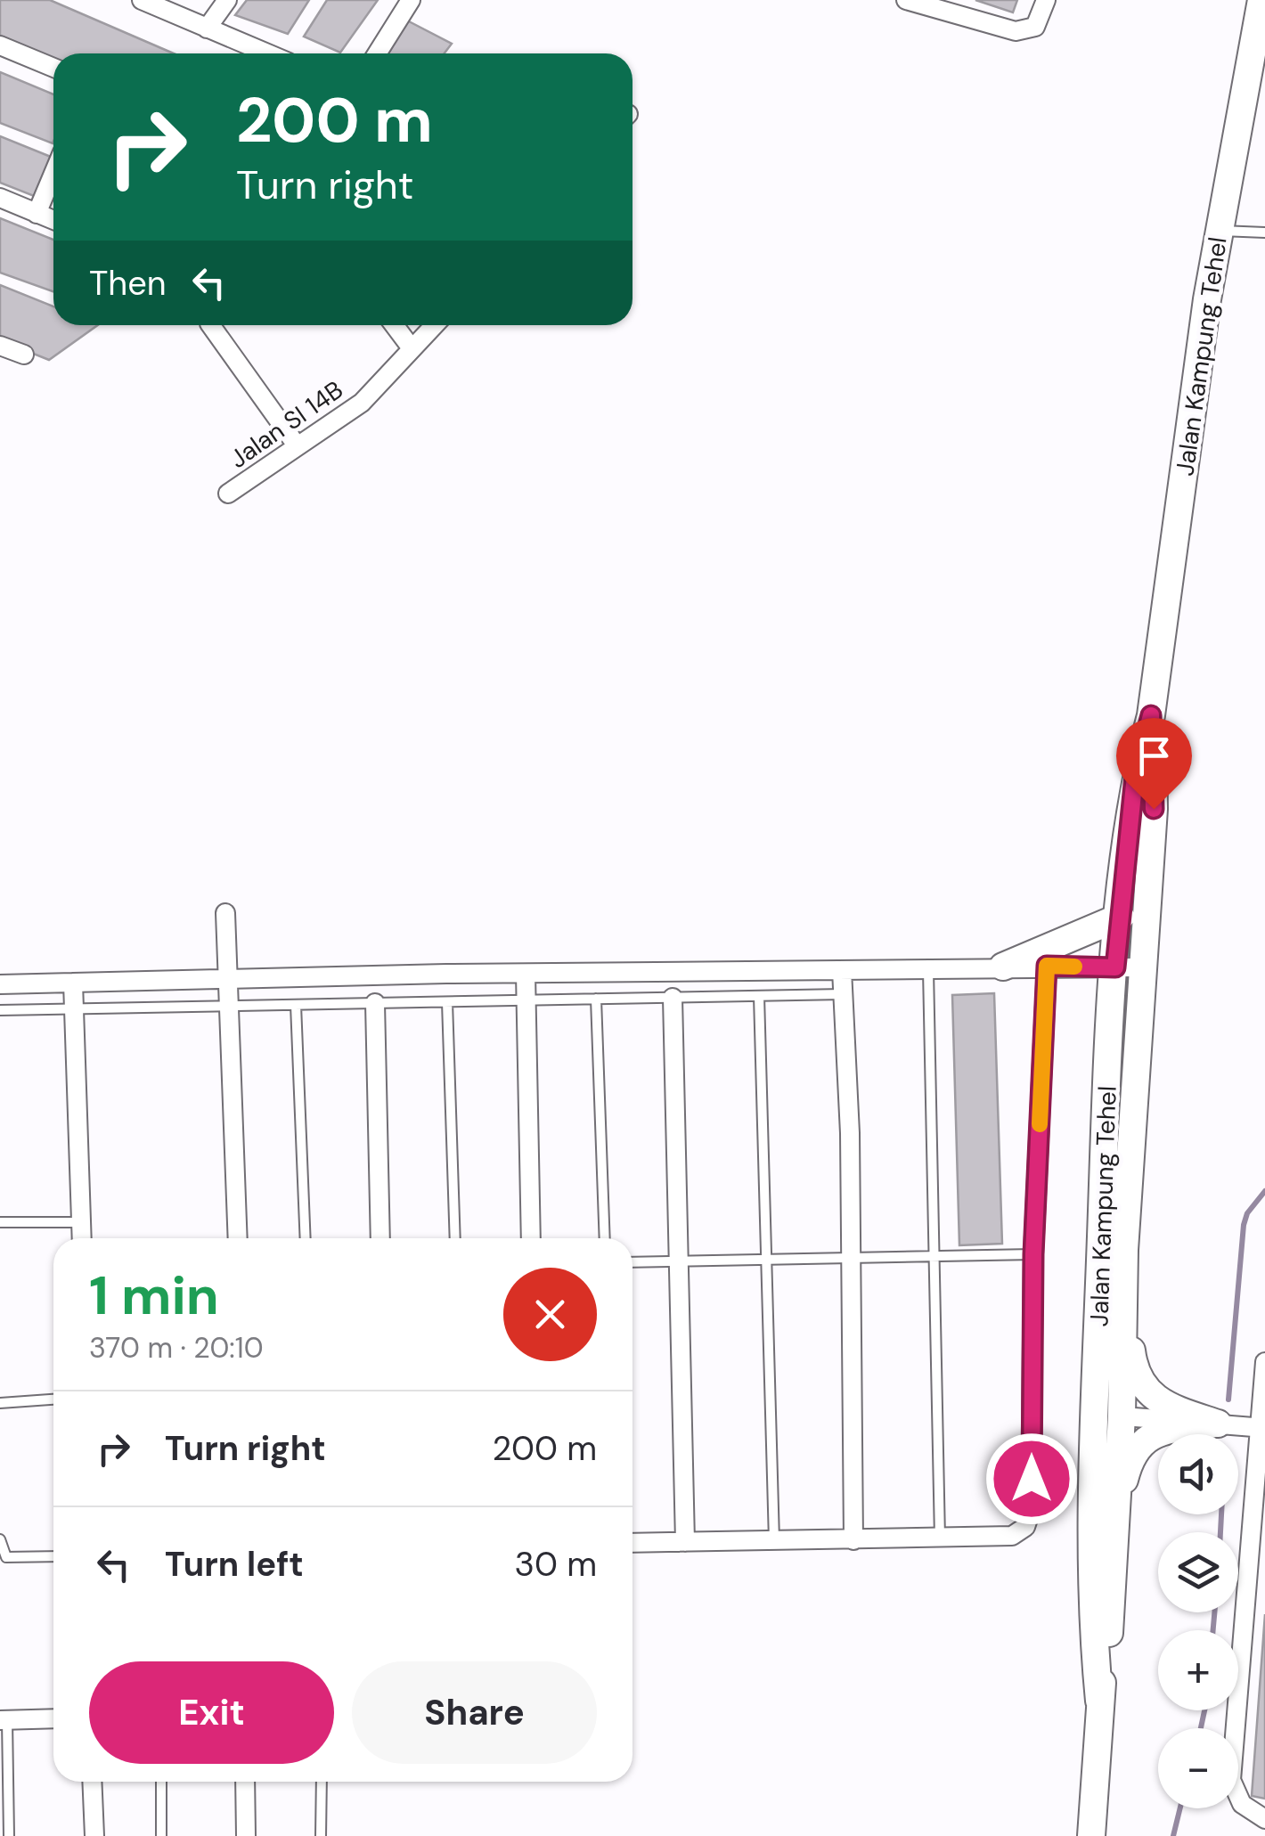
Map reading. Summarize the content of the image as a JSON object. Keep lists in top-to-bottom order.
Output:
{
  "streets": {
    "main road": ["Jalan Kampung Tehel"],
    "street": ["Jalan SI 14B"]
  },
  "page": {
    "turn": ["200 m", "Turn right"],
    "then": "Then",
    "heading": ["1 min", "370 m · 20:10"],
    "list": [
      {
        "name": "Turn right",
        "value": "200 m"
      },
      {
        "name": "Turn left",
        "value": "30 m"
      }
    ],
    "map_buttons": ["+", "−"],
    "buttons": ["Exit", "Share"]
  }
}
